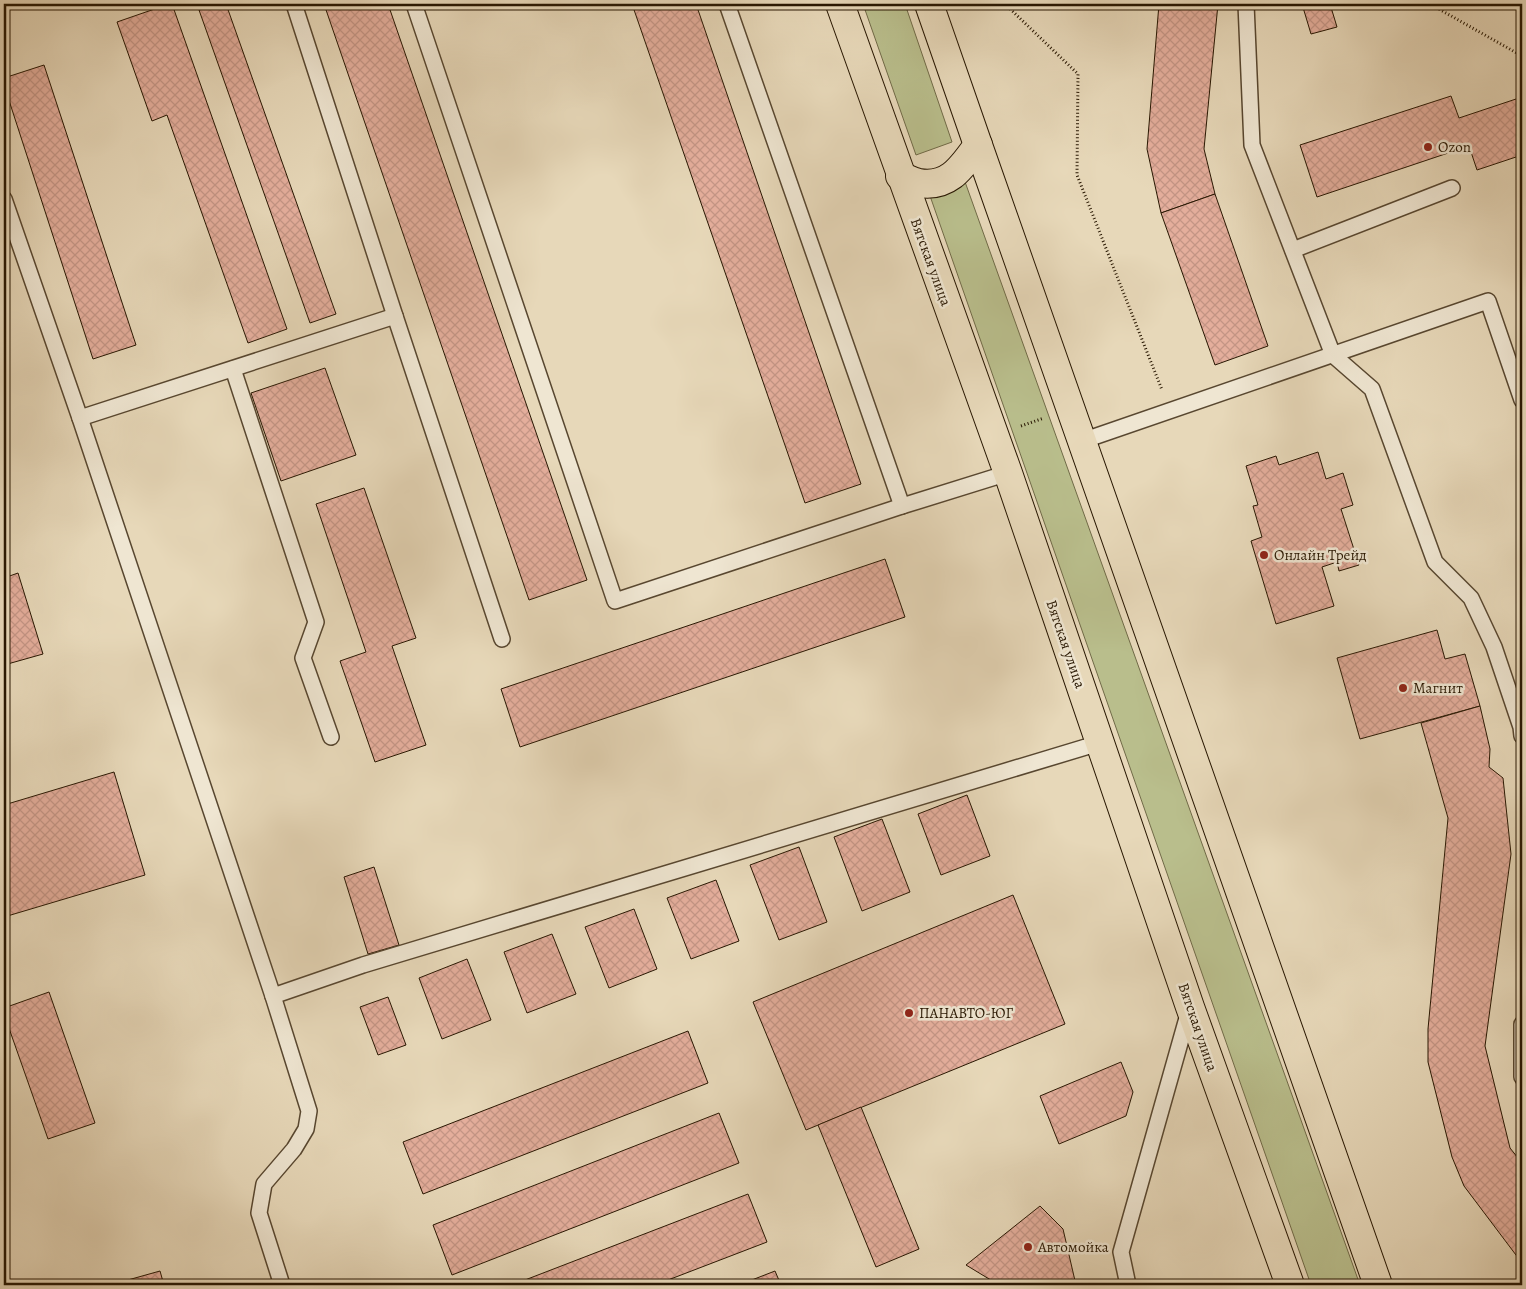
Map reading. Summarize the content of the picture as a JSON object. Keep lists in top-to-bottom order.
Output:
{
  "streets": {
    "main road": ["Вятская улица"]
  },
  "places": [
    "Ozon",
    "Онлайн Трейд",
    "Магнит",
    "ПАНАВТО-ЮГ",
    "Автомойка"
  ]
}
